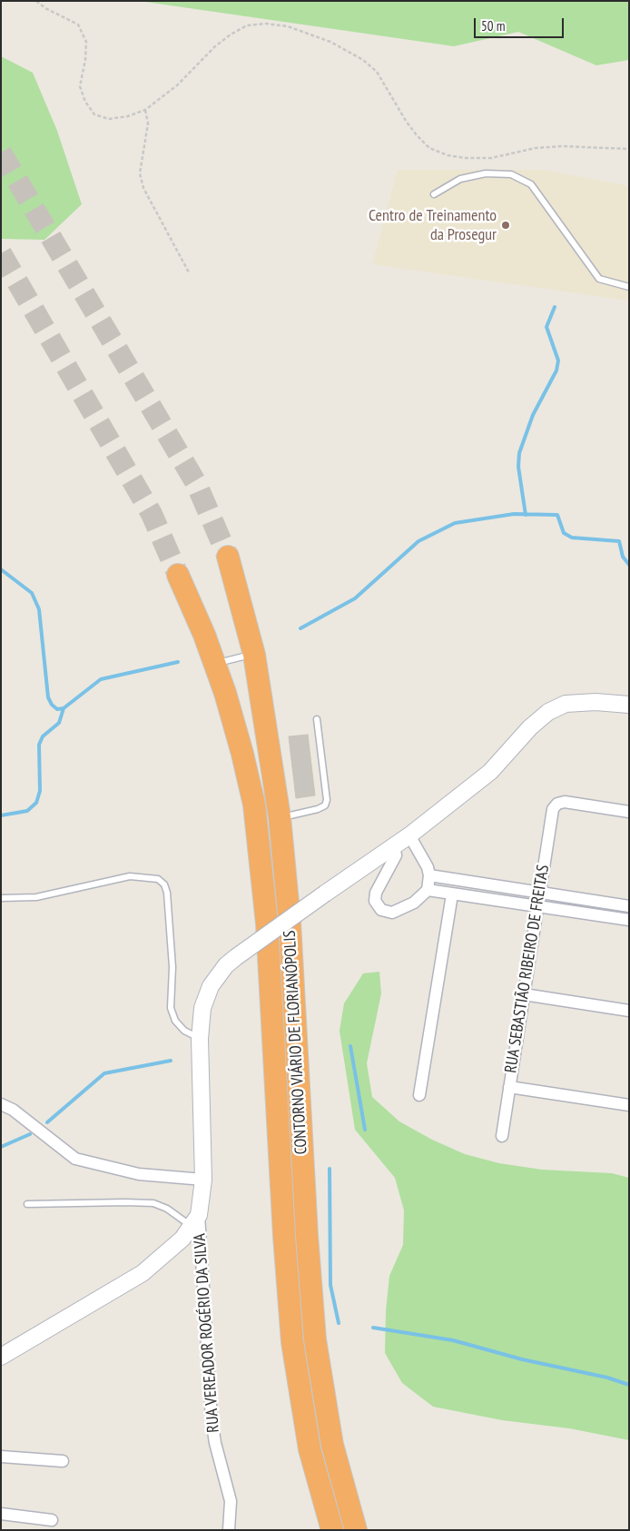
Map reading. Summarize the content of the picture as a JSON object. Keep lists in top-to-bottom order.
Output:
{
  "streets": {
    "highway": ["CONTORNO VIÁRIO DE FLORIANÓPOLIS"],
    "street": ["RUA SEBASTIÃO RIBEIRO DE FREITAS", "RUA VEREADOR ROGÉRIO DA SILVA"]
  },
  "places": ["Centro de Treinamento da Prosegur"],
  "scale_bar": "50 m"
}
